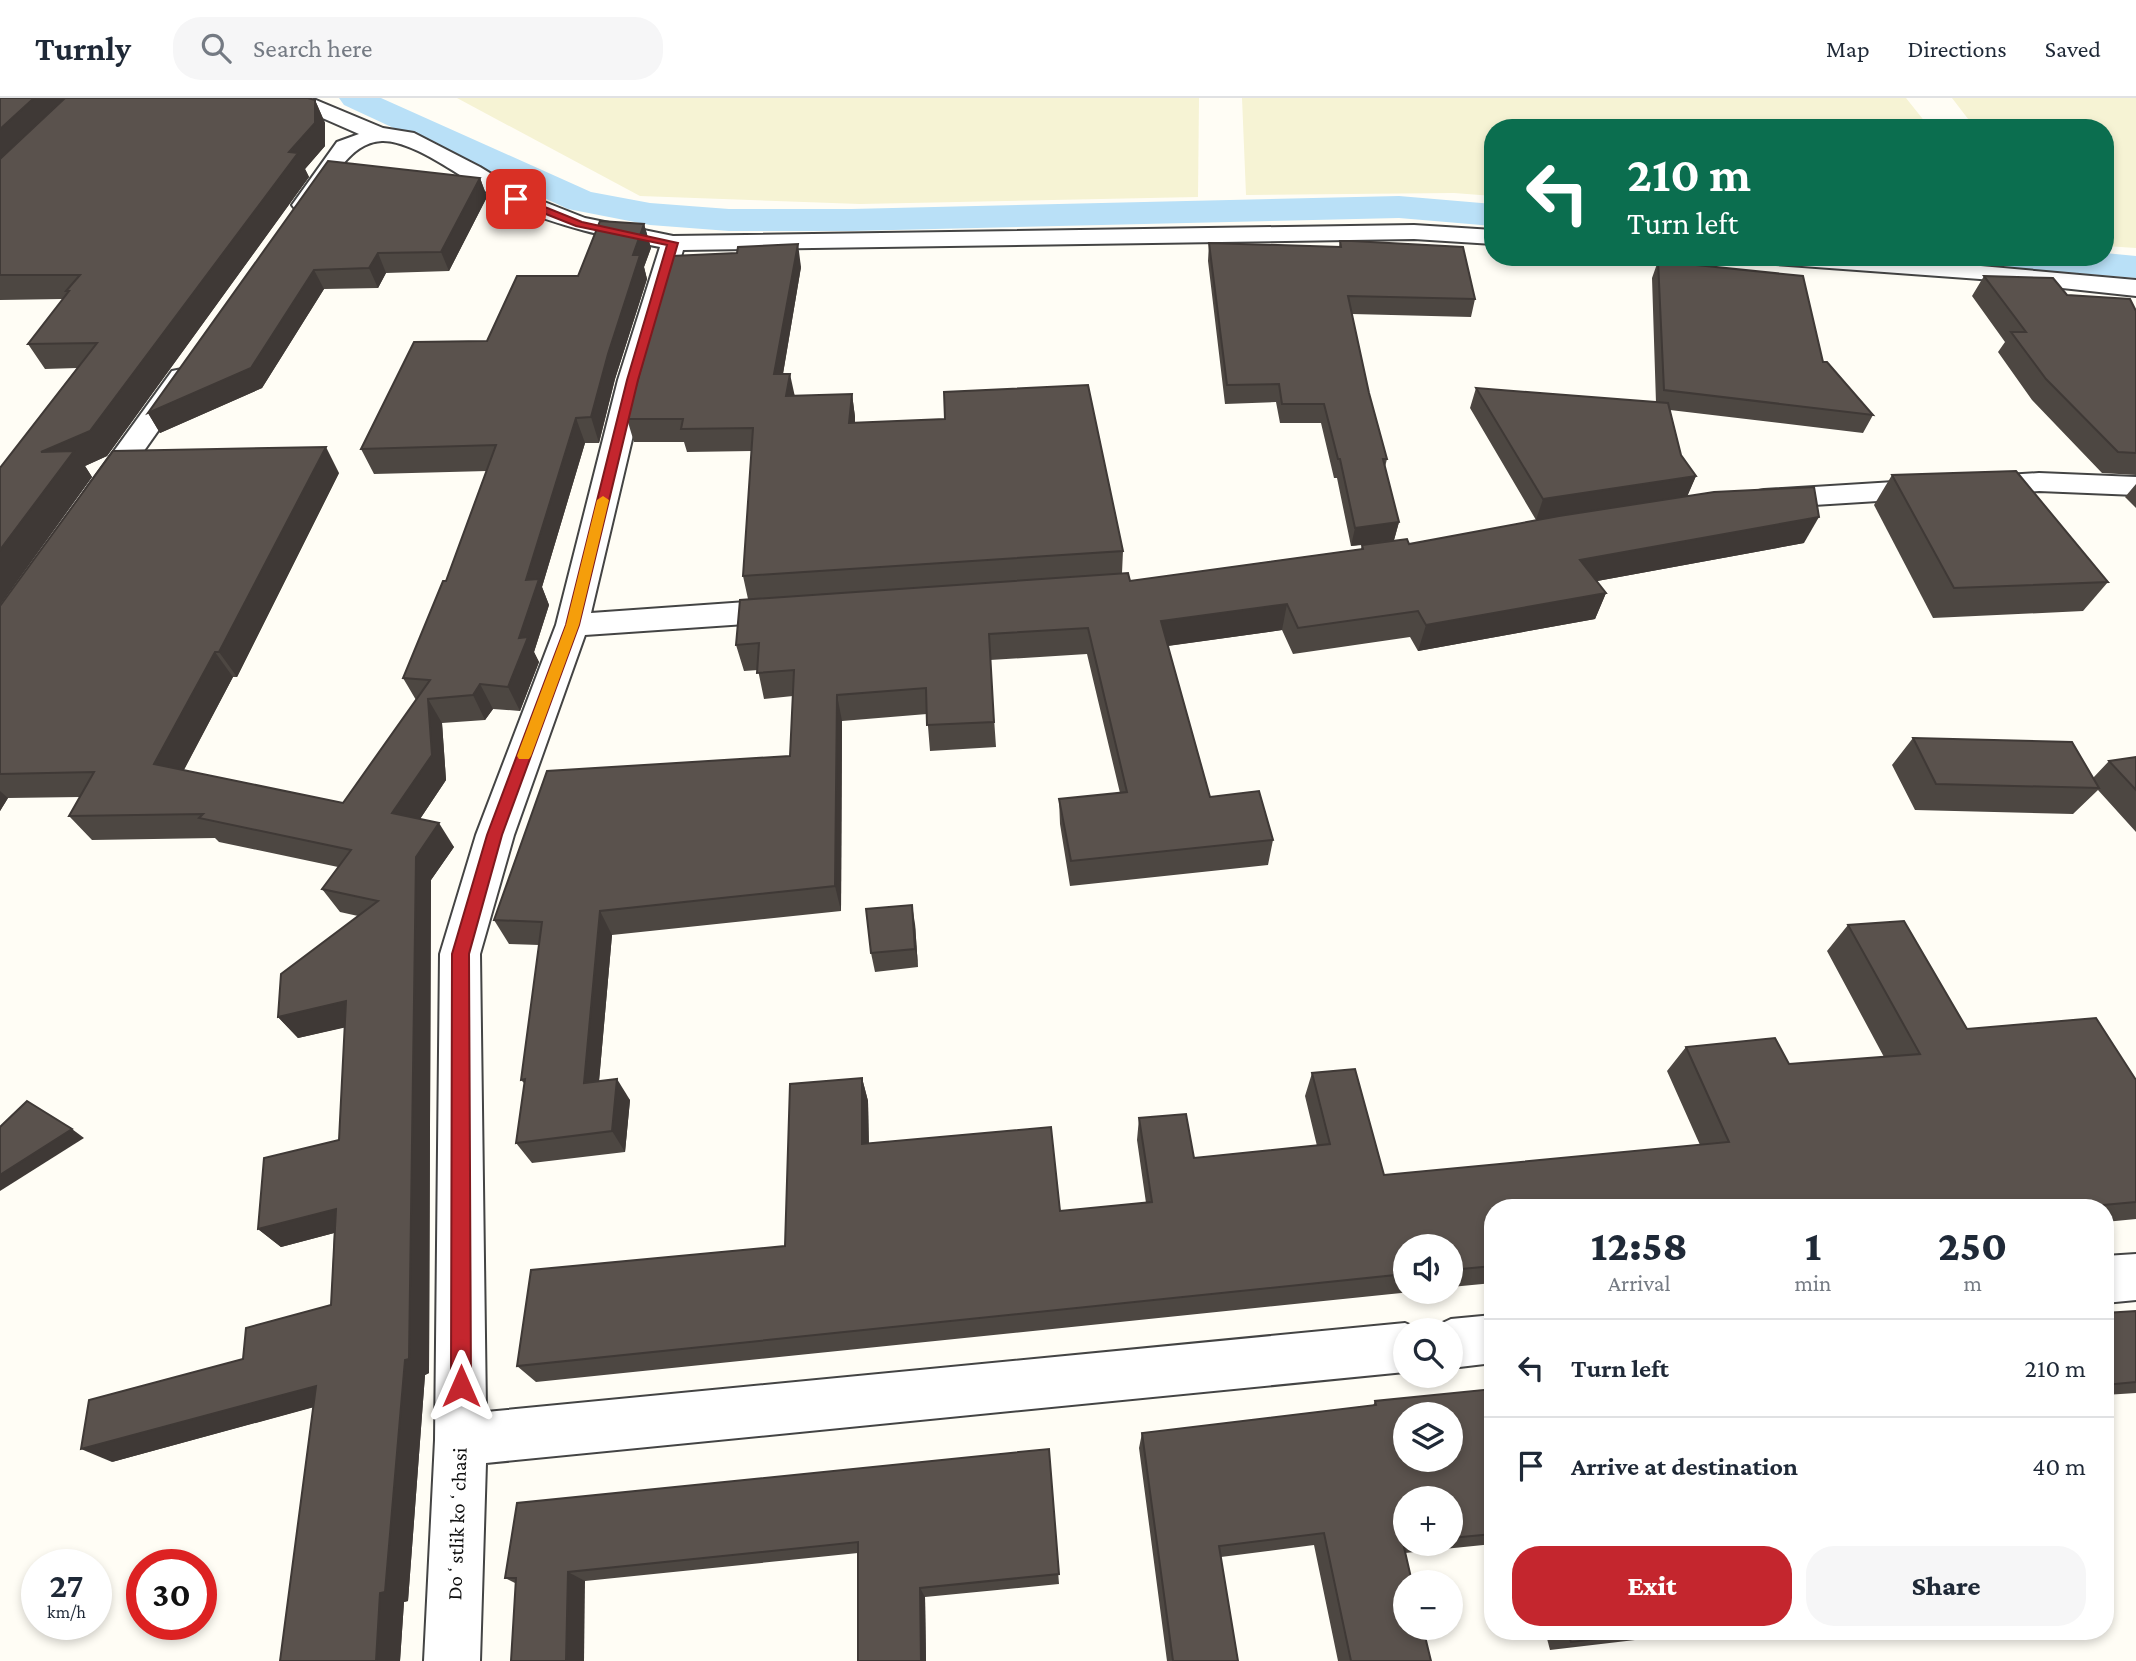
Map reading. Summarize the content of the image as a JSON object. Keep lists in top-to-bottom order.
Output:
{
  "streets": {
    "street": ["Doʻstlik koʻchasi"]
  },
  "page": {
    "header": "Turnly",
    "search": "Search here",
    "nav": ["Map", "Directions", "Saved"],
    "turn": ["210 m", "Turn left"],
    "eta": [
      "12:58",
      "Arrival",
      "1",
      "min",
      "250",
      "m"
    ],
    "map_buttons": ["+", "−"],
    "list": [
      {
        "name": "Turn left",
        "value": "210 m"
      },
      {
        "name": "Arrive at destination",
        "value": "40 m"
      }
    ],
    "buttons": ["Exit", "Share"],
    "speed": "27 km/h",
    "limit": "30"
  }
}
